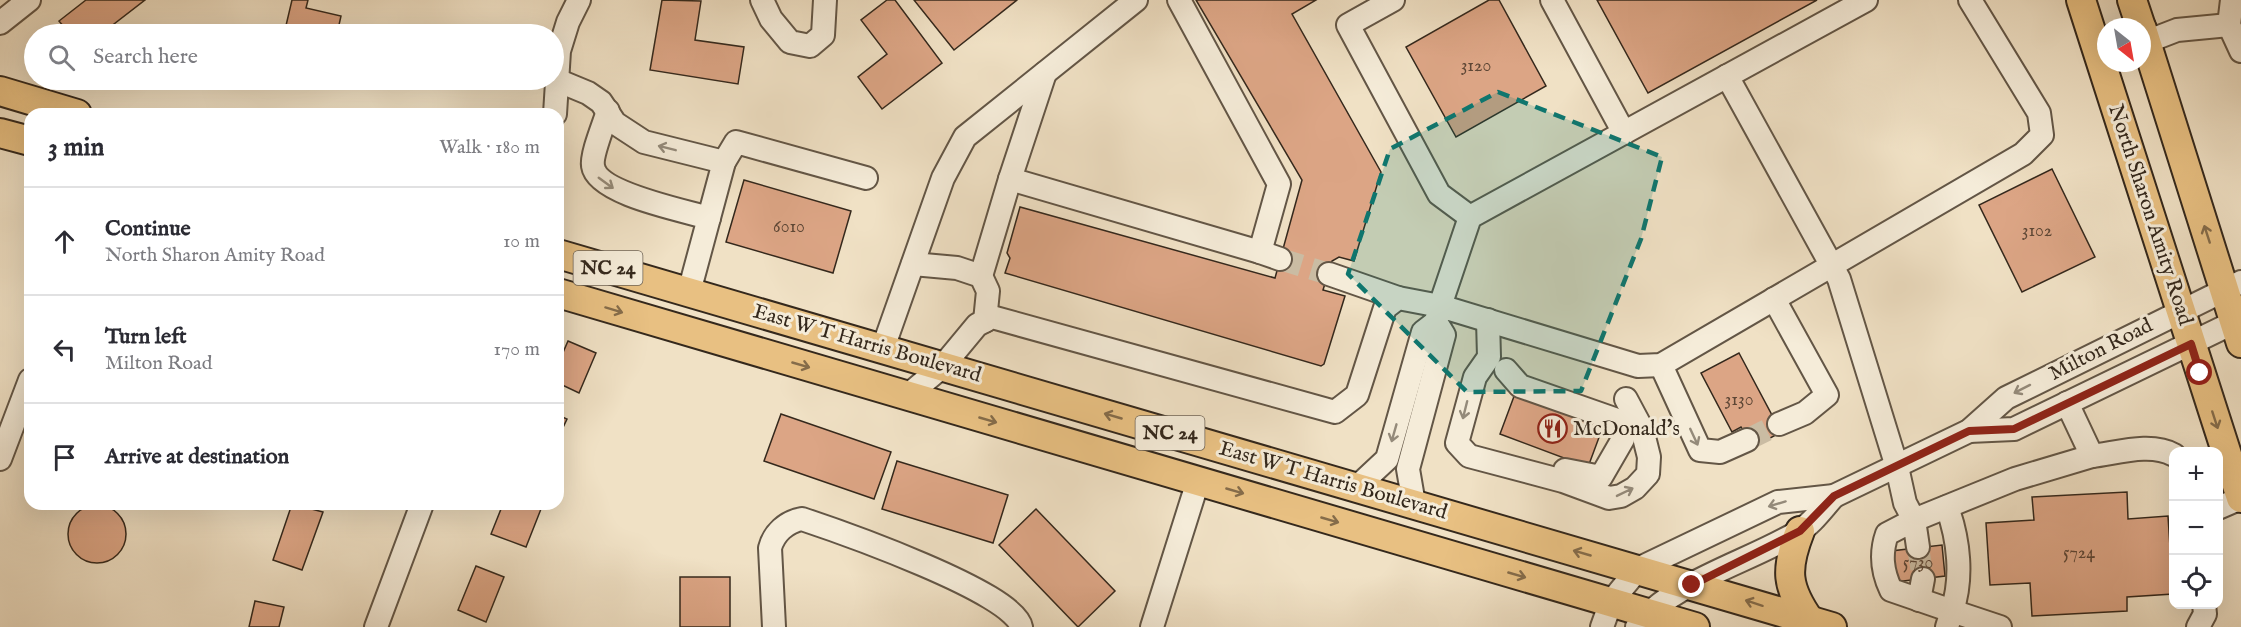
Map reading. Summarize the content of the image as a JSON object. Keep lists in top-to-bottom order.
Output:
{
  "streets": {
    "main road": ["North Sharon Amity Road", "NC 24", "East W T Harris Boulevard"],
    "street": ["Milton Road"]
  },
  "crossings": [
    ["North Sharon Amity Road", "Milton Road"],
    ["East W T Harris Boulevard", "Milton Road"]
  ],
  "places": {
    "restaurant": ["McDonald's"]
  },
  "house_numbers": [
    "3120",
    "6010",
    "3102",
    "3130",
    "5724",
    "5730"
  ],
  "north": "bottom right",
  "page": {
    "search": "Search here",
    "heading": ["3 min", "Walk · 180 m"],
    "list": [
      ["Continue", "North Sharon Amity Road", "10 m"],
      ["Turn left", "Milton Road", "170 m"],
      "Arrive at destination"
    ],
    "map_buttons": ["+", "−"]
  }
}
